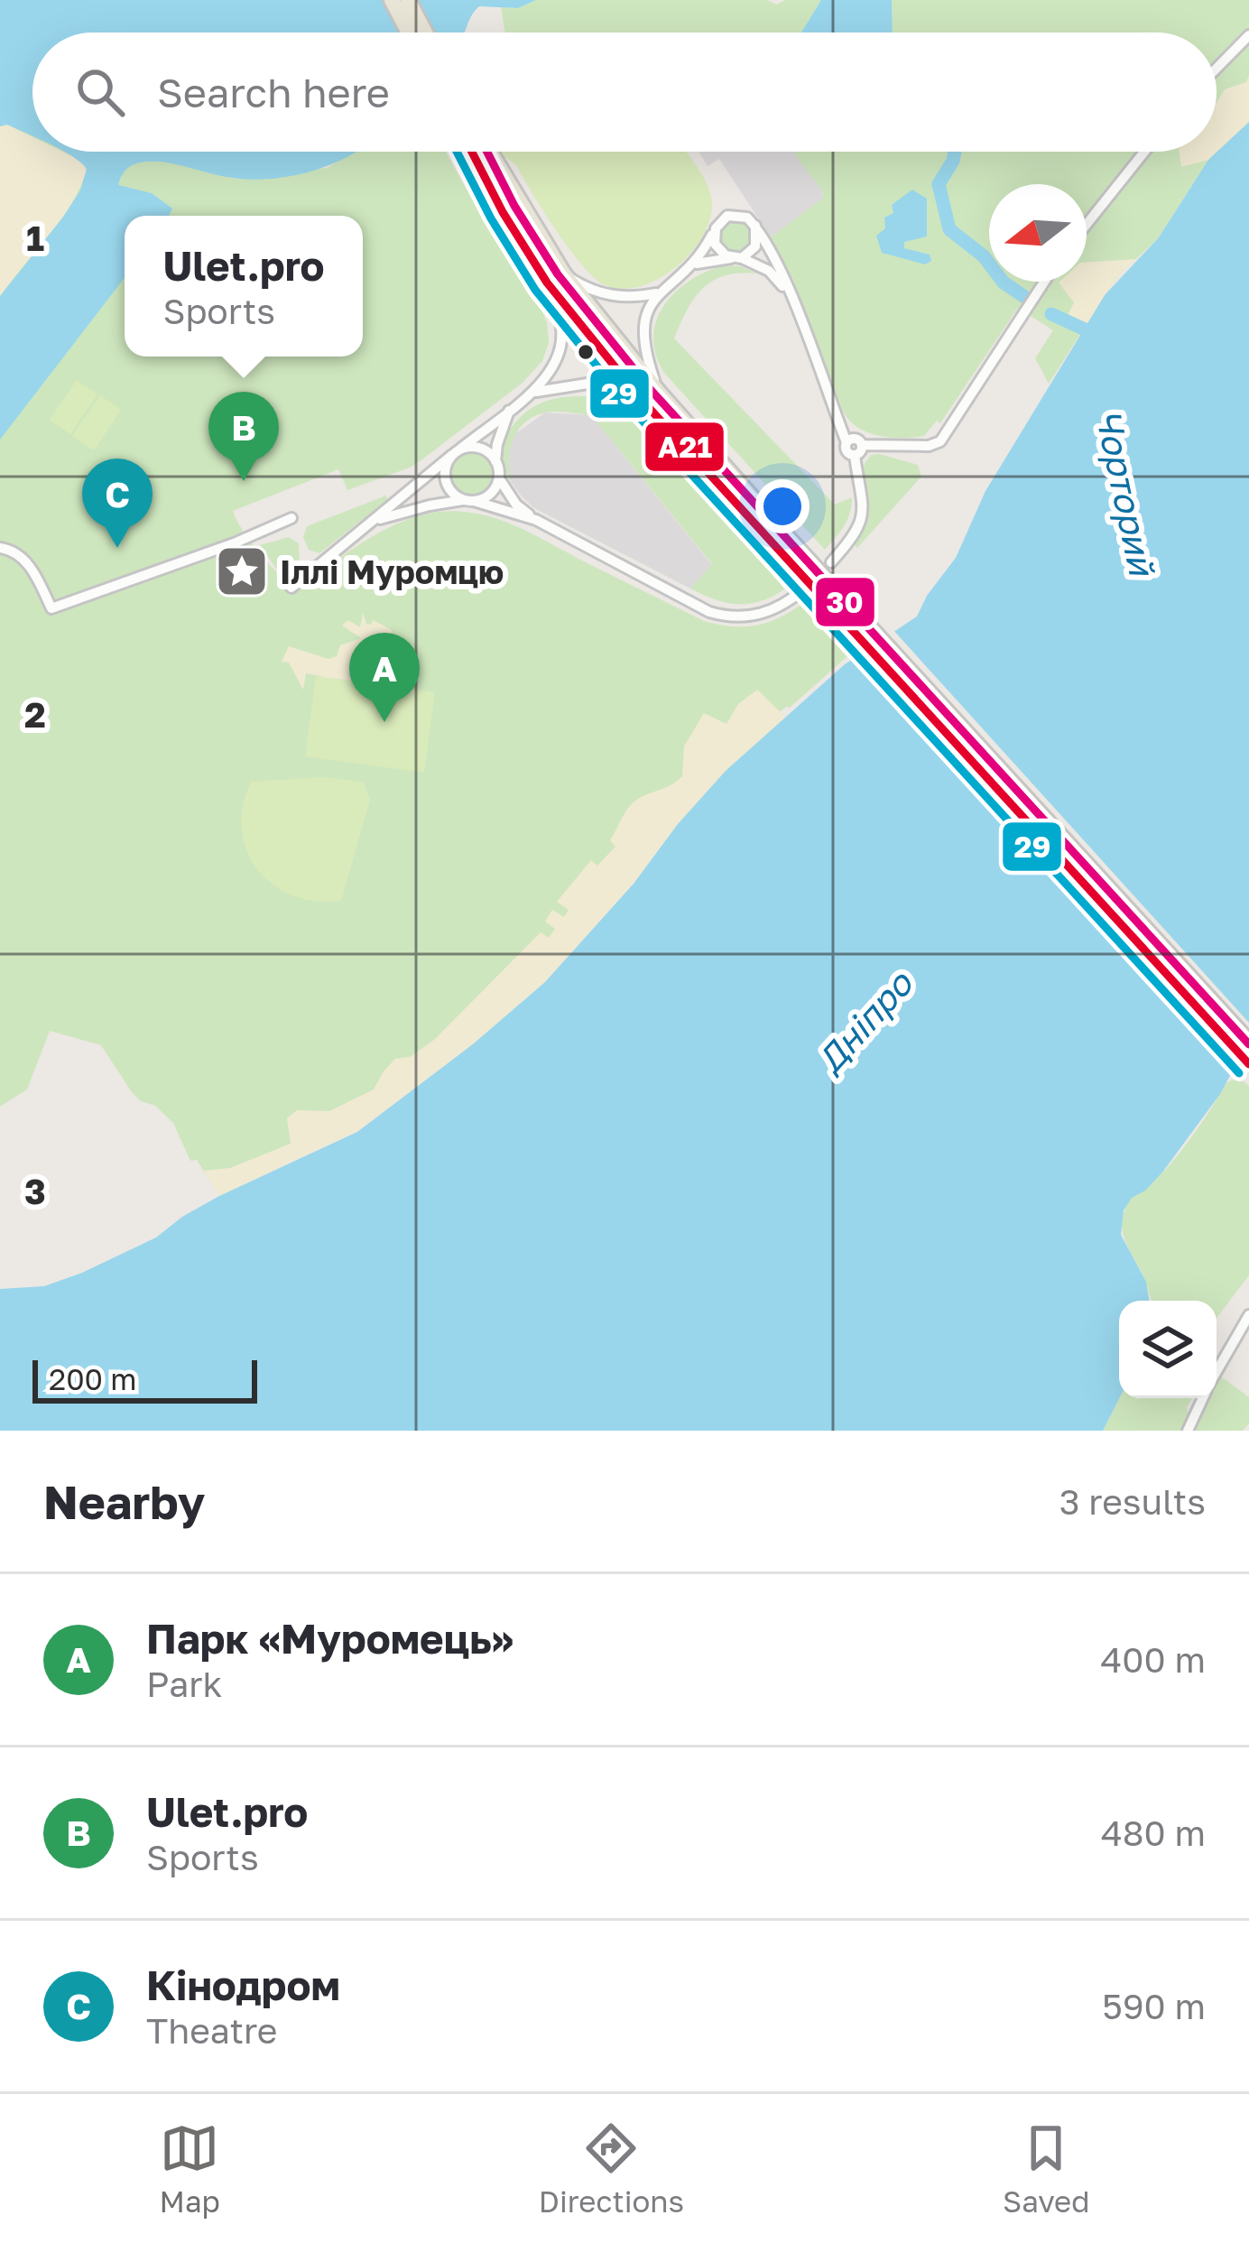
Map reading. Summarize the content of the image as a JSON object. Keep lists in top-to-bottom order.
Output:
{
  "water": ["Чорторий", "Дніпро"],
  "places": {
    "place": ["Іллі Муромцю"]
  },
  "lines": ["transit line А21", "transit line 29", "transit line 30"],
  "scale_bar": "200 m",
  "north": "left",
  "page": {
    "search": "Search here",
    "popup": ["Ulet.pro", "Sports"],
    "pins": ["B", "C", "A"],
    "scale": "200 m",
    "heading": ["Nearby", "3 results"],
    "list": [
      {
        "mark": "A",
        "name": "Парк «Муромець»",
        "note": "Park",
        "value": "400 m"
      },
      {
        "mark": "B",
        "name": "Ulet.pro",
        "note": "Sports",
        "value": "480 m"
      },
      {
        "mark": "C",
        "name": "Кінодром",
        "note": "Theatre",
        "value": "590 m"
      }
    ],
    "nav": ["Map", "Directions", "Saved"]
  },
  "grid": {
    "rows": ["1", "2", "3"]
  }
}
